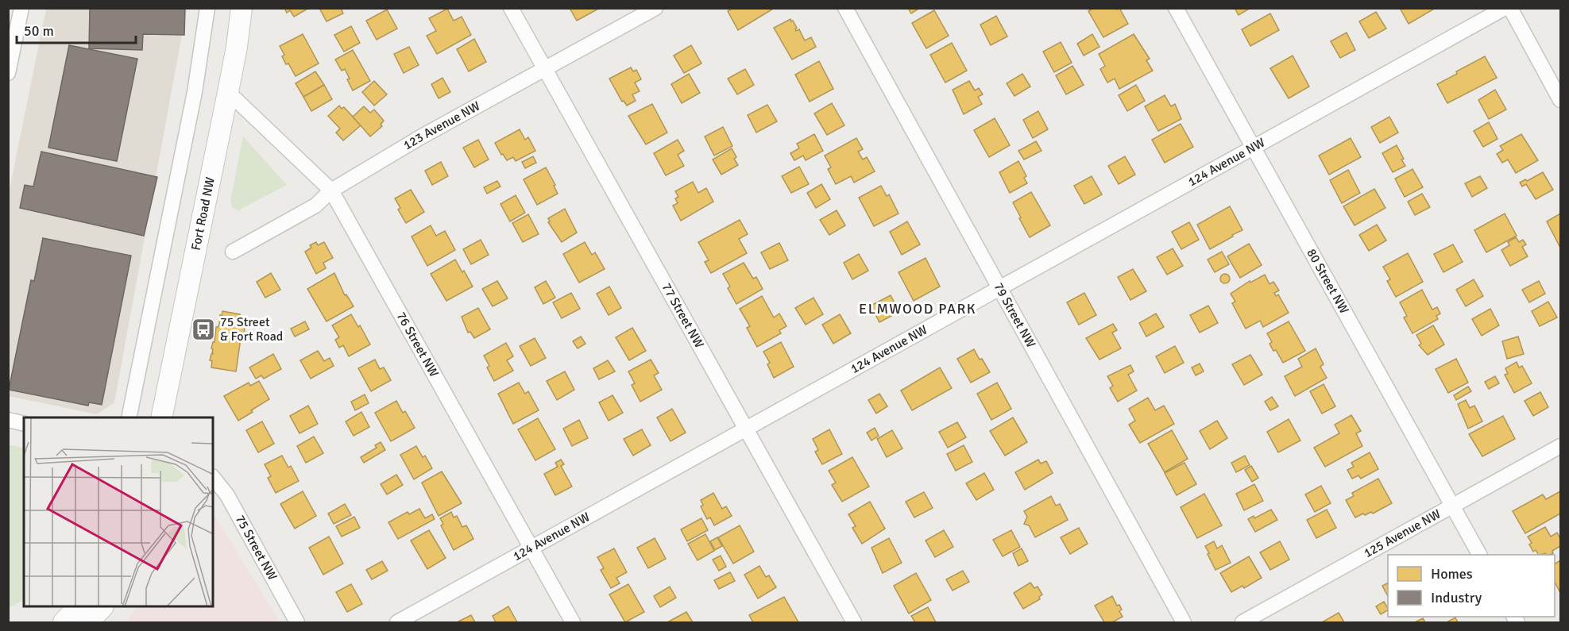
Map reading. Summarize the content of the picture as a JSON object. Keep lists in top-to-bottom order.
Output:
{
  "streets": {
    "street": [
      "123 Avenue NW",
      "124 Avenue NW",
      "Fort Road NW",
      "80 Street NW",
      "77 Street NW",
      "79 Street NW",
      "76 Street NW",
      "125 Avenue NW",
      "75 Street NW"
    ]
  },
  "crossings": [
    ["123 Avenue NW", "77 Street NW"],
    ["123 Avenue NW", "76 Street NW"],
    ["124 Avenue NW", "80 Street NW"],
    ["124 Avenue NW", "77 Street NW"],
    ["124 Avenue NW", "79 Street NW"],
    ["124 Avenue NW", "76 Street NW"],
    ["Fort Road NW", "76 Street NW"],
    ["80 Street NW", "125 Avenue NW"]
  ],
  "districts": ["ELMWOOD PARK"],
  "places": {
    "bus stop": ["75 Street & Fort Road"]
  },
  "legend": ["Homes", "Industry"],
  "scale_bar": "50 m"
}
